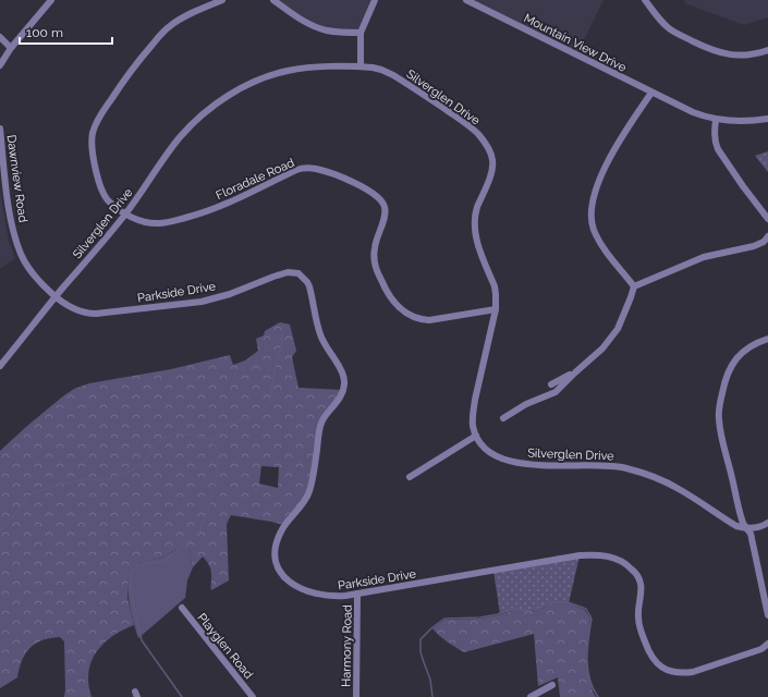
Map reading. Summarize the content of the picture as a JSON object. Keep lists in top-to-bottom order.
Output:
{
  "streets": {
    "street": [
      "Mountain View Drive",
      "Silverglen Drive",
      "Dawnview Road",
      "Floradale Road",
      "Parkside Drive",
      "Playglen Road",
      "Harmony Road"
    ]
  },
  "crossings": [
    ["Silverglen Drive", "Dawnview Road"],
    ["Silverglen Drive", "Floradale Road"],
    ["Silverglen Drive", "Parkside Drive"],
    ["Dawnview Road", "Parkside Drive"],
    ["Parkside Drive", "Harmony Road"]
  ],
  "scale_bar": "100 m"
}
